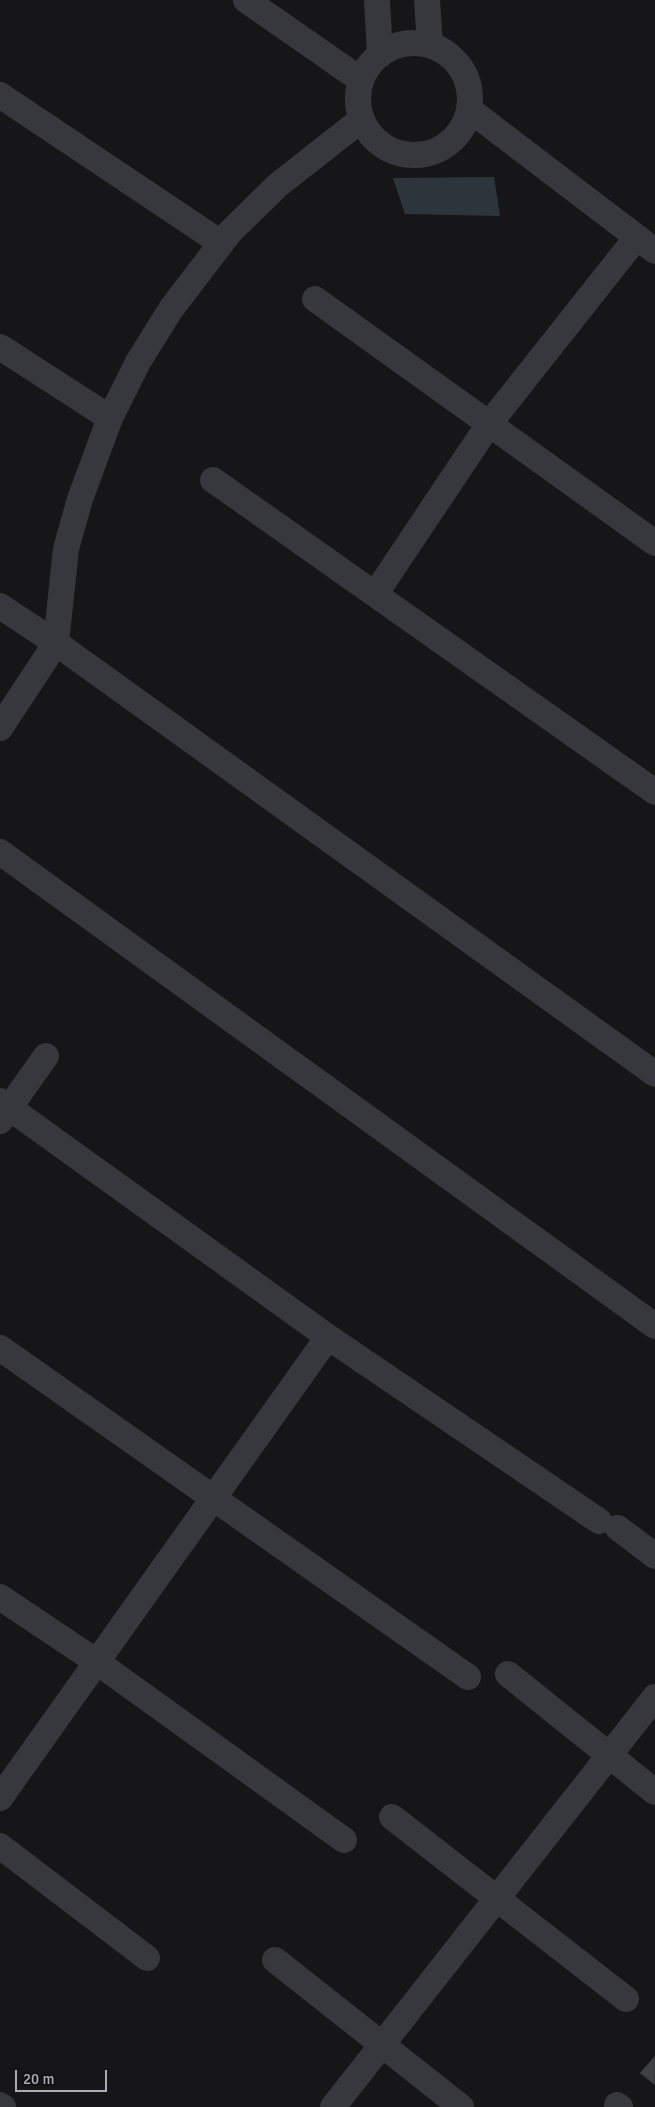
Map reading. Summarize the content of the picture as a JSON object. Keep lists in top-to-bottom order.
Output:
{
  "scale_bar": "20 m"
}
